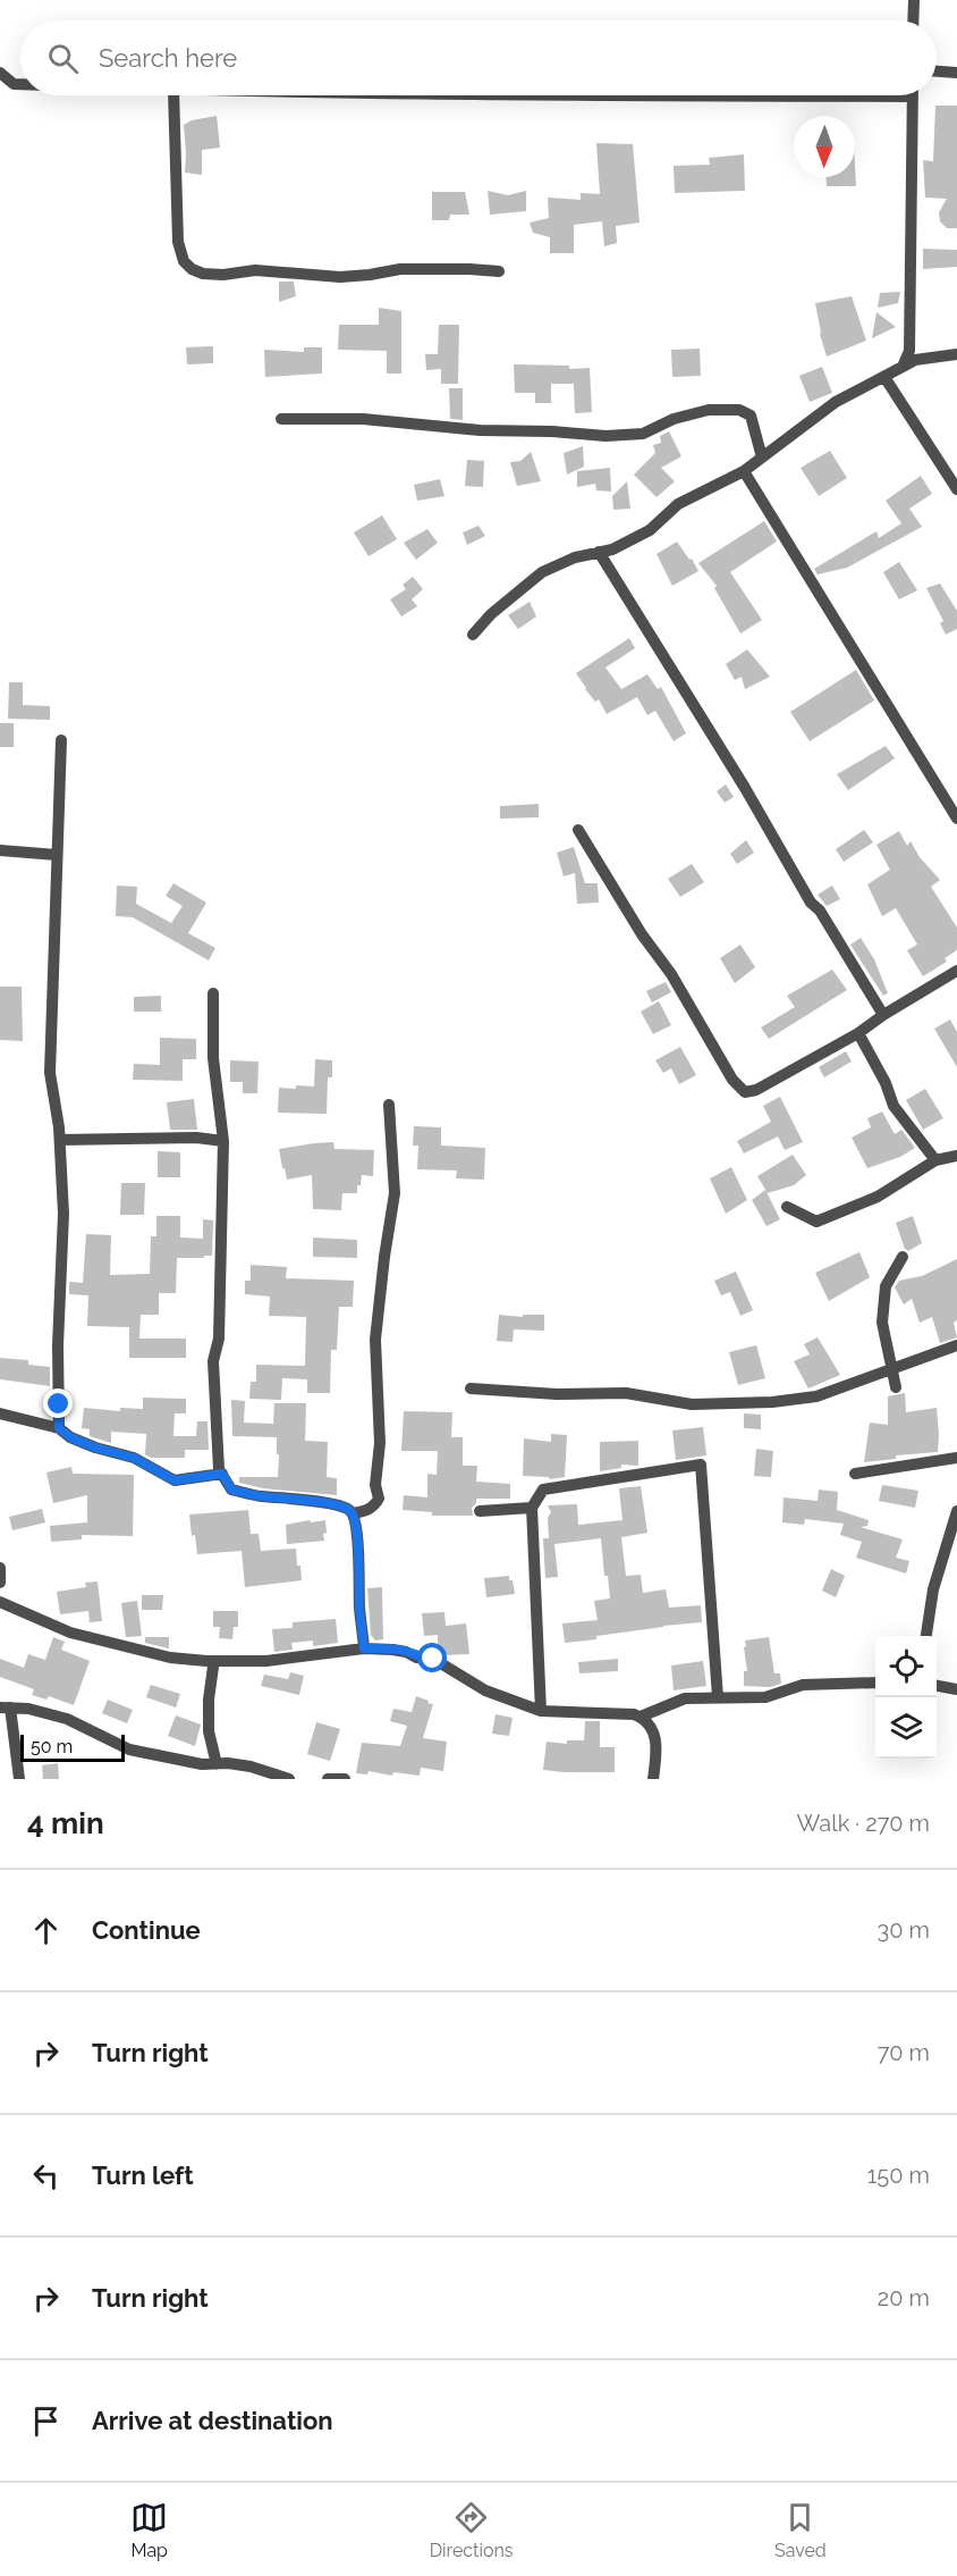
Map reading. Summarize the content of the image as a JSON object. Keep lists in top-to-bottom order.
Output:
{
  "scale_bar": "50 m",
  "north": "bottom",
  "page": {
    "search": "Search here",
    "scale": "50 m",
    "heading": ["4 min", "Walk · 270 m"],
    "list": [
      ["Continue", "30 m"],
      ["Turn right", "70 m"],
      ["Turn left", "150 m"],
      ["Turn right", "20 m"],
      "Arrive at destination"
    ],
    "nav": ["Map", "Directions", "Saved"]
  }
}
